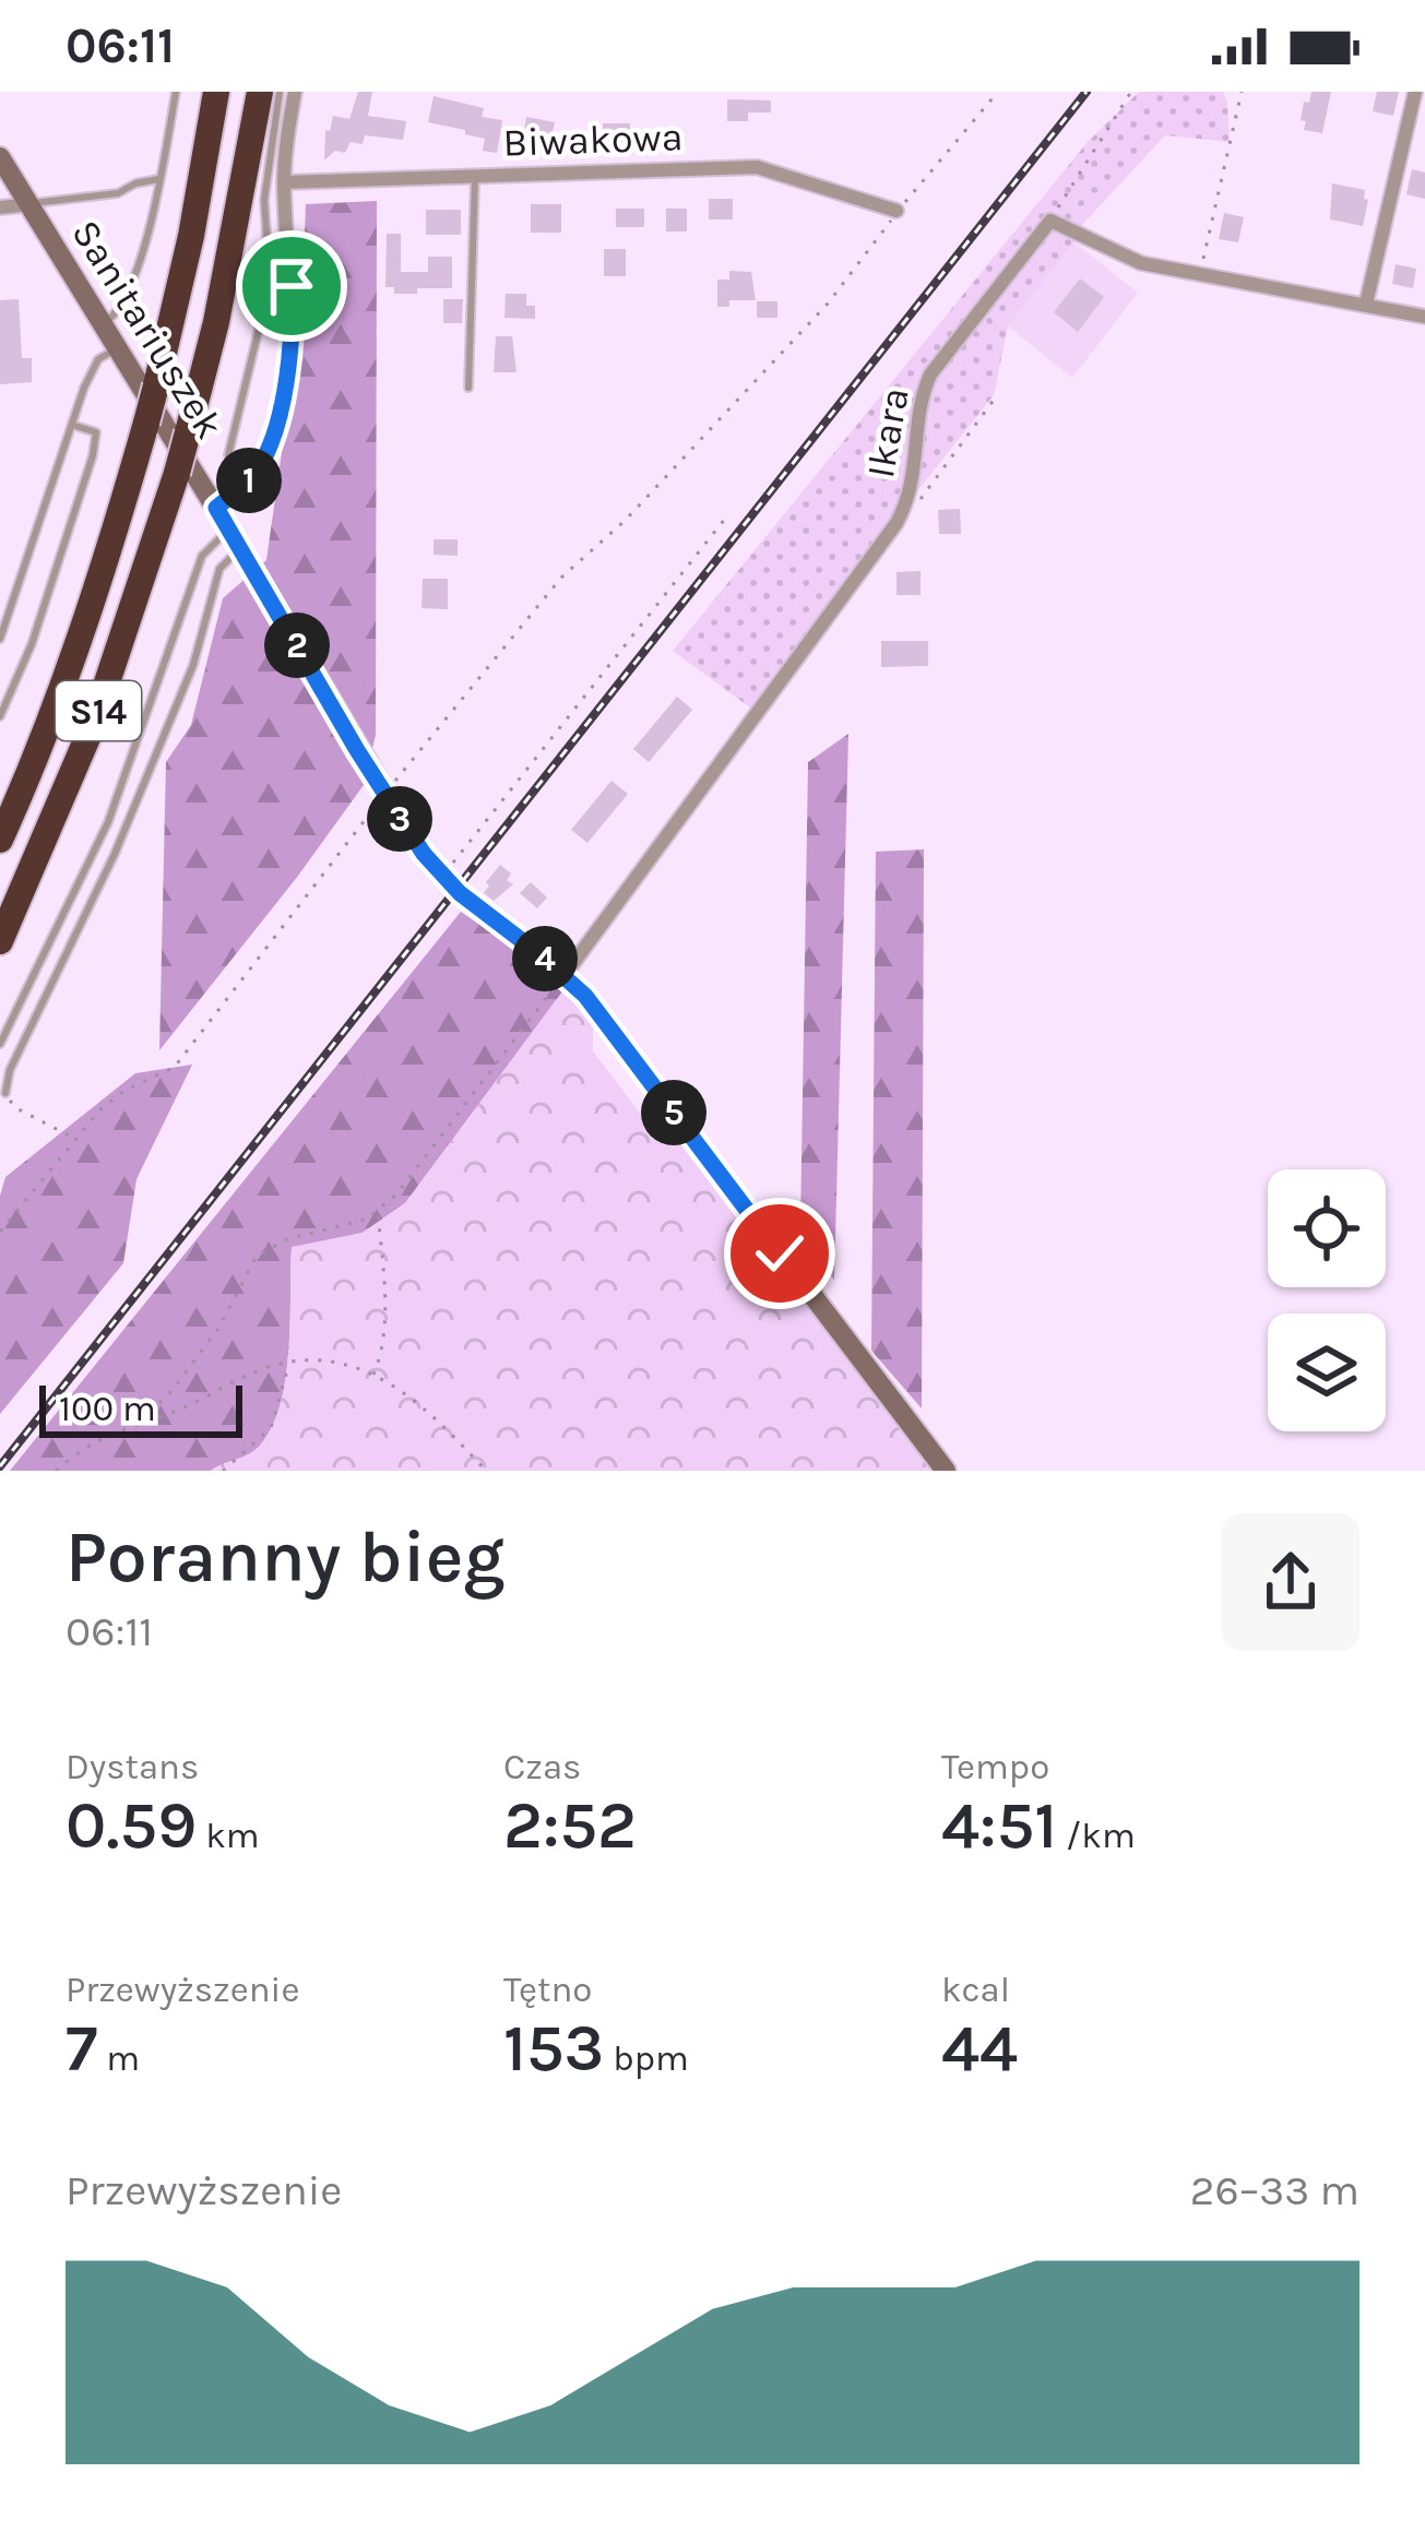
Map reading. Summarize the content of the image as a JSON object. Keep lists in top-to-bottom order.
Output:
{
  "streets": {
    "highway": ["S14"],
    "street": ["Biwakowa", "Sanitariuszek", "Ikara"]
  },
  "crossings": [
    ["Sanitariuszek", "Ikara"]
  ],
  "scale_bar": "100 m",
  "page": {
    "status": "06:11",
    "pins": [
      "1",
      "2",
      "3",
      "4",
      "5"
    ],
    "scale": "100 m",
    "heading": ["Poranny bieg", "06:11"],
    "stats": [
      ["Dystans", "0.59 km"],
      ["Czas", "2:52"],
      ["Tempo", "4:51 /km"],
      ["Przewyższenie", "7 m"],
      ["Tętno", "153 bpm"],
      ["kcal", "44"]
    ],
    "chart": ["Przewyższenie", "26–33 m"]
  }
}
